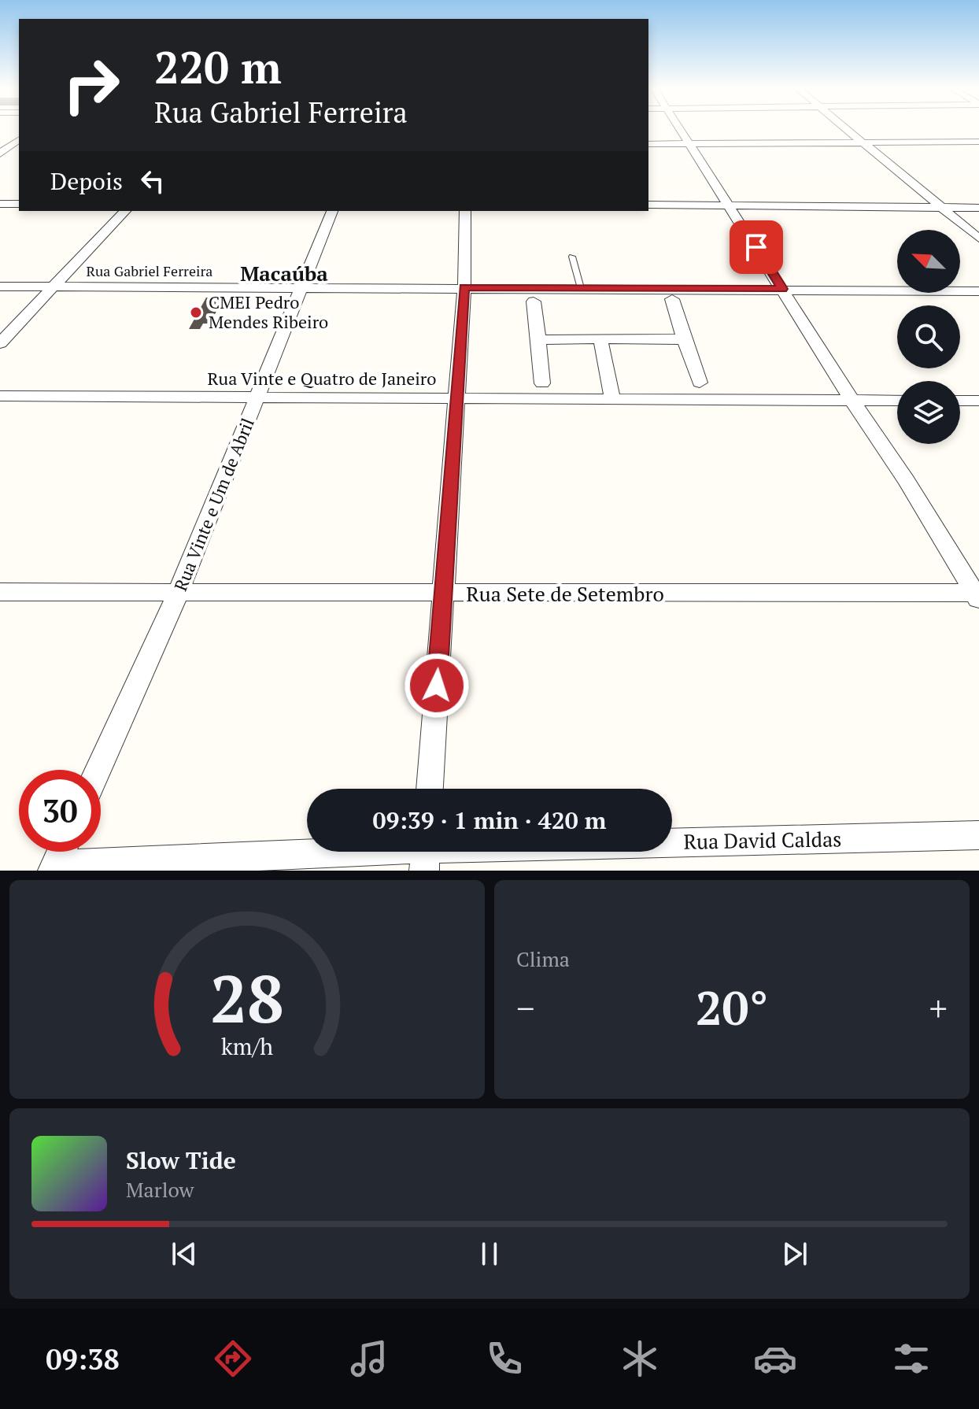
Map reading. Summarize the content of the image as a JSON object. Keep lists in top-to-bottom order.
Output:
{
  "streets": {
    "street": [
      "Rua Gabriel Ferreira",
      "Rua Vinte e Quatro de Janeiro",
      "Rua Vinte e Um de Abril",
      "Rua Sete de Setembro",
      "Rua David Caldas"
    ]
  },
  "crossings": [
    ["Rua Gabriel Ferreira", "Rua Vinte e Um de Abril"],
    ["Rua Vinte e Quatro de Janeiro", "Rua Vinte e Um de Abril"],
    ["Rua Vinte e Um de Abril", "Rua Sete de Setembro"]
  ],
  "districts": ["Macaúba"],
  "places": ["CMEI Pedro Mendes Ribeiro"],
  "north": "top left",
  "page": {
    "turn": ["220 m", "Rua Gabriel Ferreira"],
    "then": "Depois",
    "limit": "30",
    "trip": "09:39 · 1 min · 420 m",
    "tile": "Clima",
    "heat": ["−", "20°", "+"],
    "song": ["Slow Tide", "Marlow"],
    "tabs": "09:38",
    "gauge": ["28", "km/h"]
  }
}
